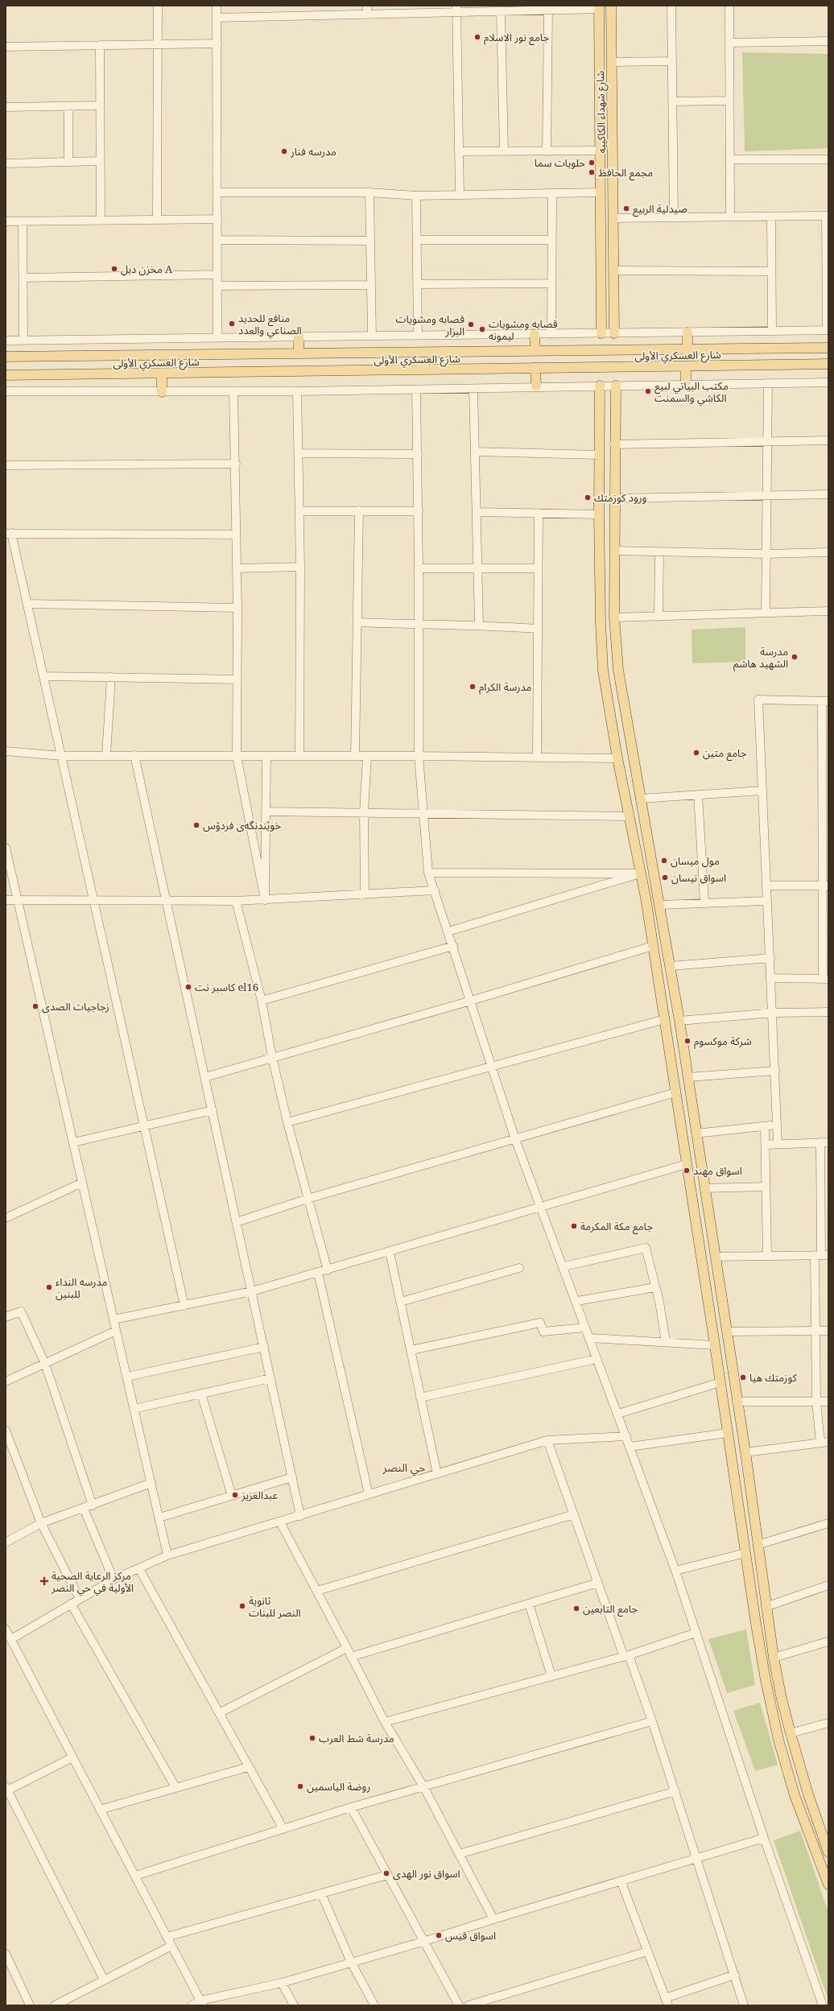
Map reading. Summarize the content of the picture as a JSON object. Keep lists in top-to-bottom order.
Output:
{
  "streets": {
    "main road": ["شارع شهداء الكاكييه", "شارع العسكري الأولى"]
  },
  "districts": ["حي النصر"],
  "places": {
    "other": [
      "جامع نور الاسلام",
      "مدرسه فنار",
      "حلويات سما",
      "مجمع الحافظ",
      "صيدلية الربيع",
      "مخزن دبل A",
      "منافع للحديد الصناعي والعدد",
      "قصابه ومشويات البزار",
      "قصابه ومشويات ليمونه",
      "مكتب البياتي لبيع الكاشي والسمنت",
      "ورود كوزمتك",
      "مدرسة الشهيد هاشم",
      "مدرسة الكرام",
      "جامع متين",
      "خوێندنگەی فردۆس",
      "مول ميسان",
      "اسواق نيسان",
      "كاسبر نت el16",
      "زجاجيات الصدى",
      "شركة موكسوم",
      "اسواق مهند",
      "جامع مكة المكرمة",
      "مدرسه النداء للبنين",
      "كوزمتك هيا",
      "عبدالعزيز",
      "ثانوية النصر للبنات",
      "جامع التابعين",
      "مدرسة شط العرب",
      "روضة الياسمين",
      "اسواق نور الهدى",
      "اسواق قيس"
    ],
    "health": ["مركز الرعاية الصحية الأولية في حي النصر"]
  }
}
